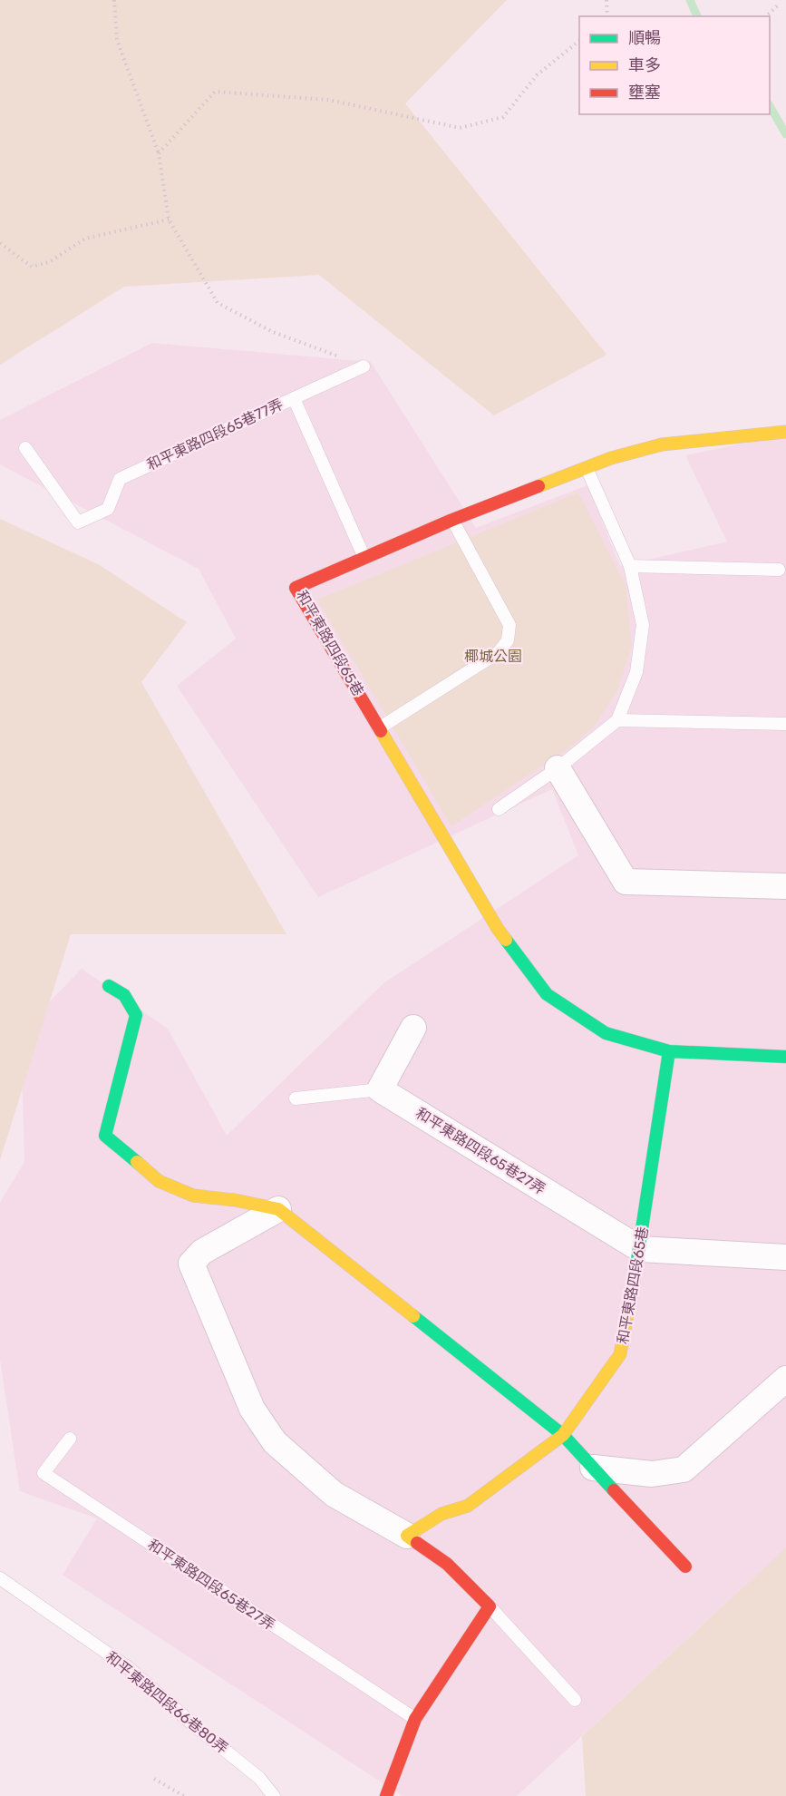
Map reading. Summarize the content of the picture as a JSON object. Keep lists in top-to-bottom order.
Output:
{
  "streets": {
    "street": ["和平東路四段65巷", "和平東路四段65巷27弄"],
    "lane": ["和平東路四段65巷77弄", "和平東路四段66巷80弄"]
  },
  "crossings": [
    ["和平東路四段65巷77弄", "和平東路四段65巷"],
    ["和平東路四段65巷", "和平東路四段65巷27弄"]
  ],
  "parks": ["椰城公園"],
  "legend": ["順暢", "車多", "壅塞"]
}
